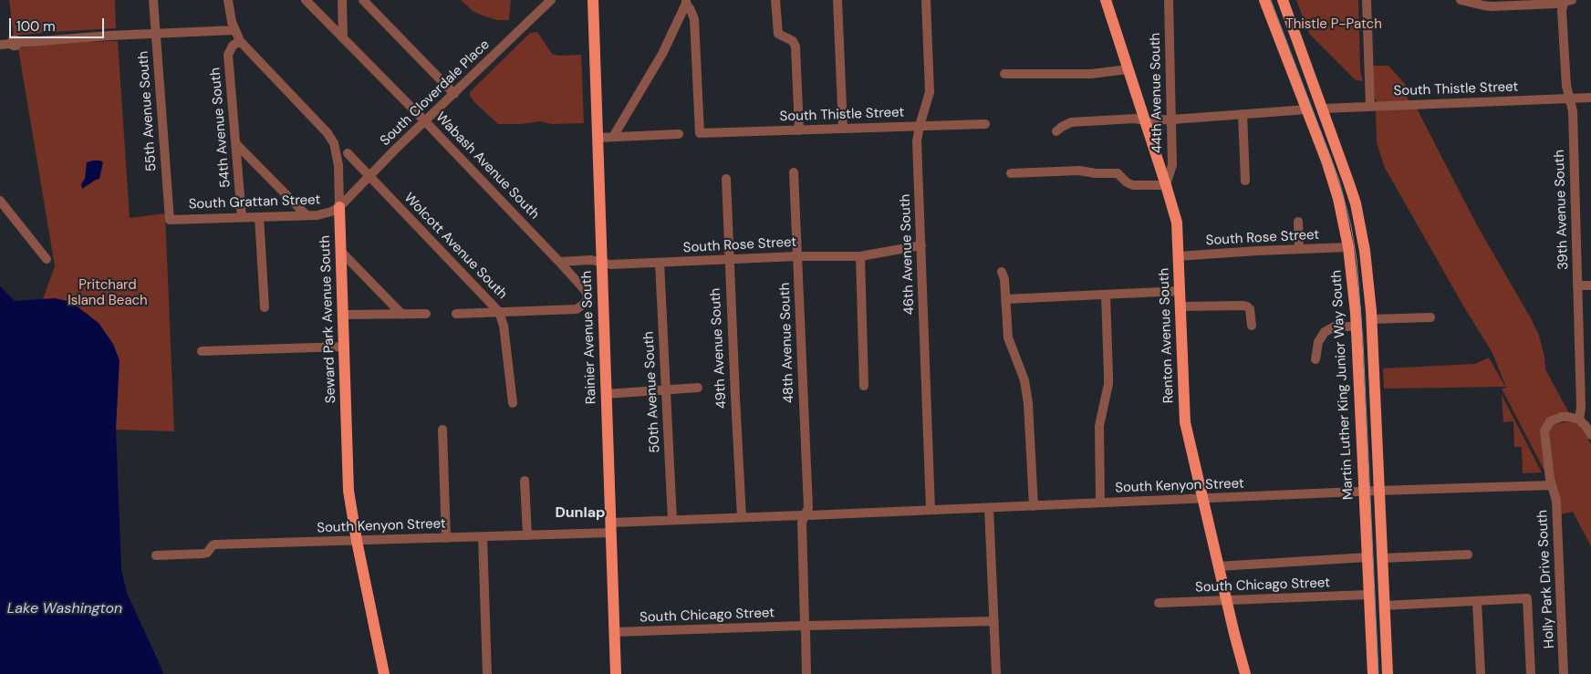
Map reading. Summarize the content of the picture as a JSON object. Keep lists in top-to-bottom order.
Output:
{
  "streets": {
    "main road": [
      "Seward Park Avenue South",
      "Renton Avenue South",
      "Rainier Avenue South",
      "Martin Luther King Junior Way South"
    ],
    "street": [
      "South Thistle Street",
      "South Cloverdale Place",
      "44th Avenue South",
      "55th Avenue South",
      "54th Avenue South",
      "Wabash Avenue South",
      "South Grattan Street",
      "39th Avenue South",
      "South Rose Street",
      "Wolcott Avenue South",
      "46th Avenue South",
      "48th Avenue South",
      "49th Avenue South",
      "50th Avenue South",
      "South Kenyon Street",
      "Holly Park Drive South",
      "South Chicago Street"
    ]
  },
  "crossings": [
    ["South Thistle Street", "39th Avenue South"],
    ["South Thistle Street", "46th Avenue South"],
    ["South Cloverdale Place", "Wabash Avenue South"],
    ["South Cloverdale Place", "South Grattan Street"],
    ["South Cloverdale Place", "Wolcott Avenue South"],
    ["South Cloverdale Place", "Seward Park Avenue South"],
    ["44th Avenue South", "Renton Avenue South"],
    ["55th Avenue South", "South Grattan Street"],
    ["54th Avenue South", "South Grattan Street"],
    ["54th Avenue South", "Seward Park Avenue South"],
    ["Wabash Avenue South", "South Rose Street"],
    ["Wabash Avenue South", "Wolcott Avenue South"],
    ["South Grattan Street", "Seward Park Avenue South"],
    ["South Rose Street", "46th Avenue South"],
    ["South Rose Street", "Renton Avenue South"],
    ["South Rose Street", "Rainier Avenue South"],
    ["South Rose Street", "48th Avenue South"],
    ["South Rose Street", "49th Avenue South"],
    ["South Rose Street", "Martin Luther King Junior Way South"],
    ["South Rose Street", "50th Avenue South"],
    ["46th Avenue South", "South Kenyon Street"],
    ["Seward Park Avenue South", "South Kenyon Street"],
    ["Renton Avenue South", "South Kenyon Street"],
    ["Renton Avenue South", "South Chicago Street"],
    ["Rainier Avenue South", "South Kenyon Street"],
    ["Rainier Avenue South", "South Chicago Street"],
    ["48th Avenue South", "South Kenyon Street"],
    ["48th Avenue South", "South Chicago Street"],
    ["49th Avenue South", "South Kenyon Street"],
    ["Martin Luther King Junior Way South", "South Kenyon Street"],
    ["Martin Luther King Junior Way South", "South Chicago Street"],
    ["50th Avenue South", "South Kenyon Street"],
    ["South Kenyon Street", "Holly Park Drive South"]
  ],
  "districts": ["Dunlap"],
  "water": ["Lake Washington"],
  "parks": ["Thistle P-Patch", "Pritchard Island Beach"],
  "scale_bar": "100 m"
}
